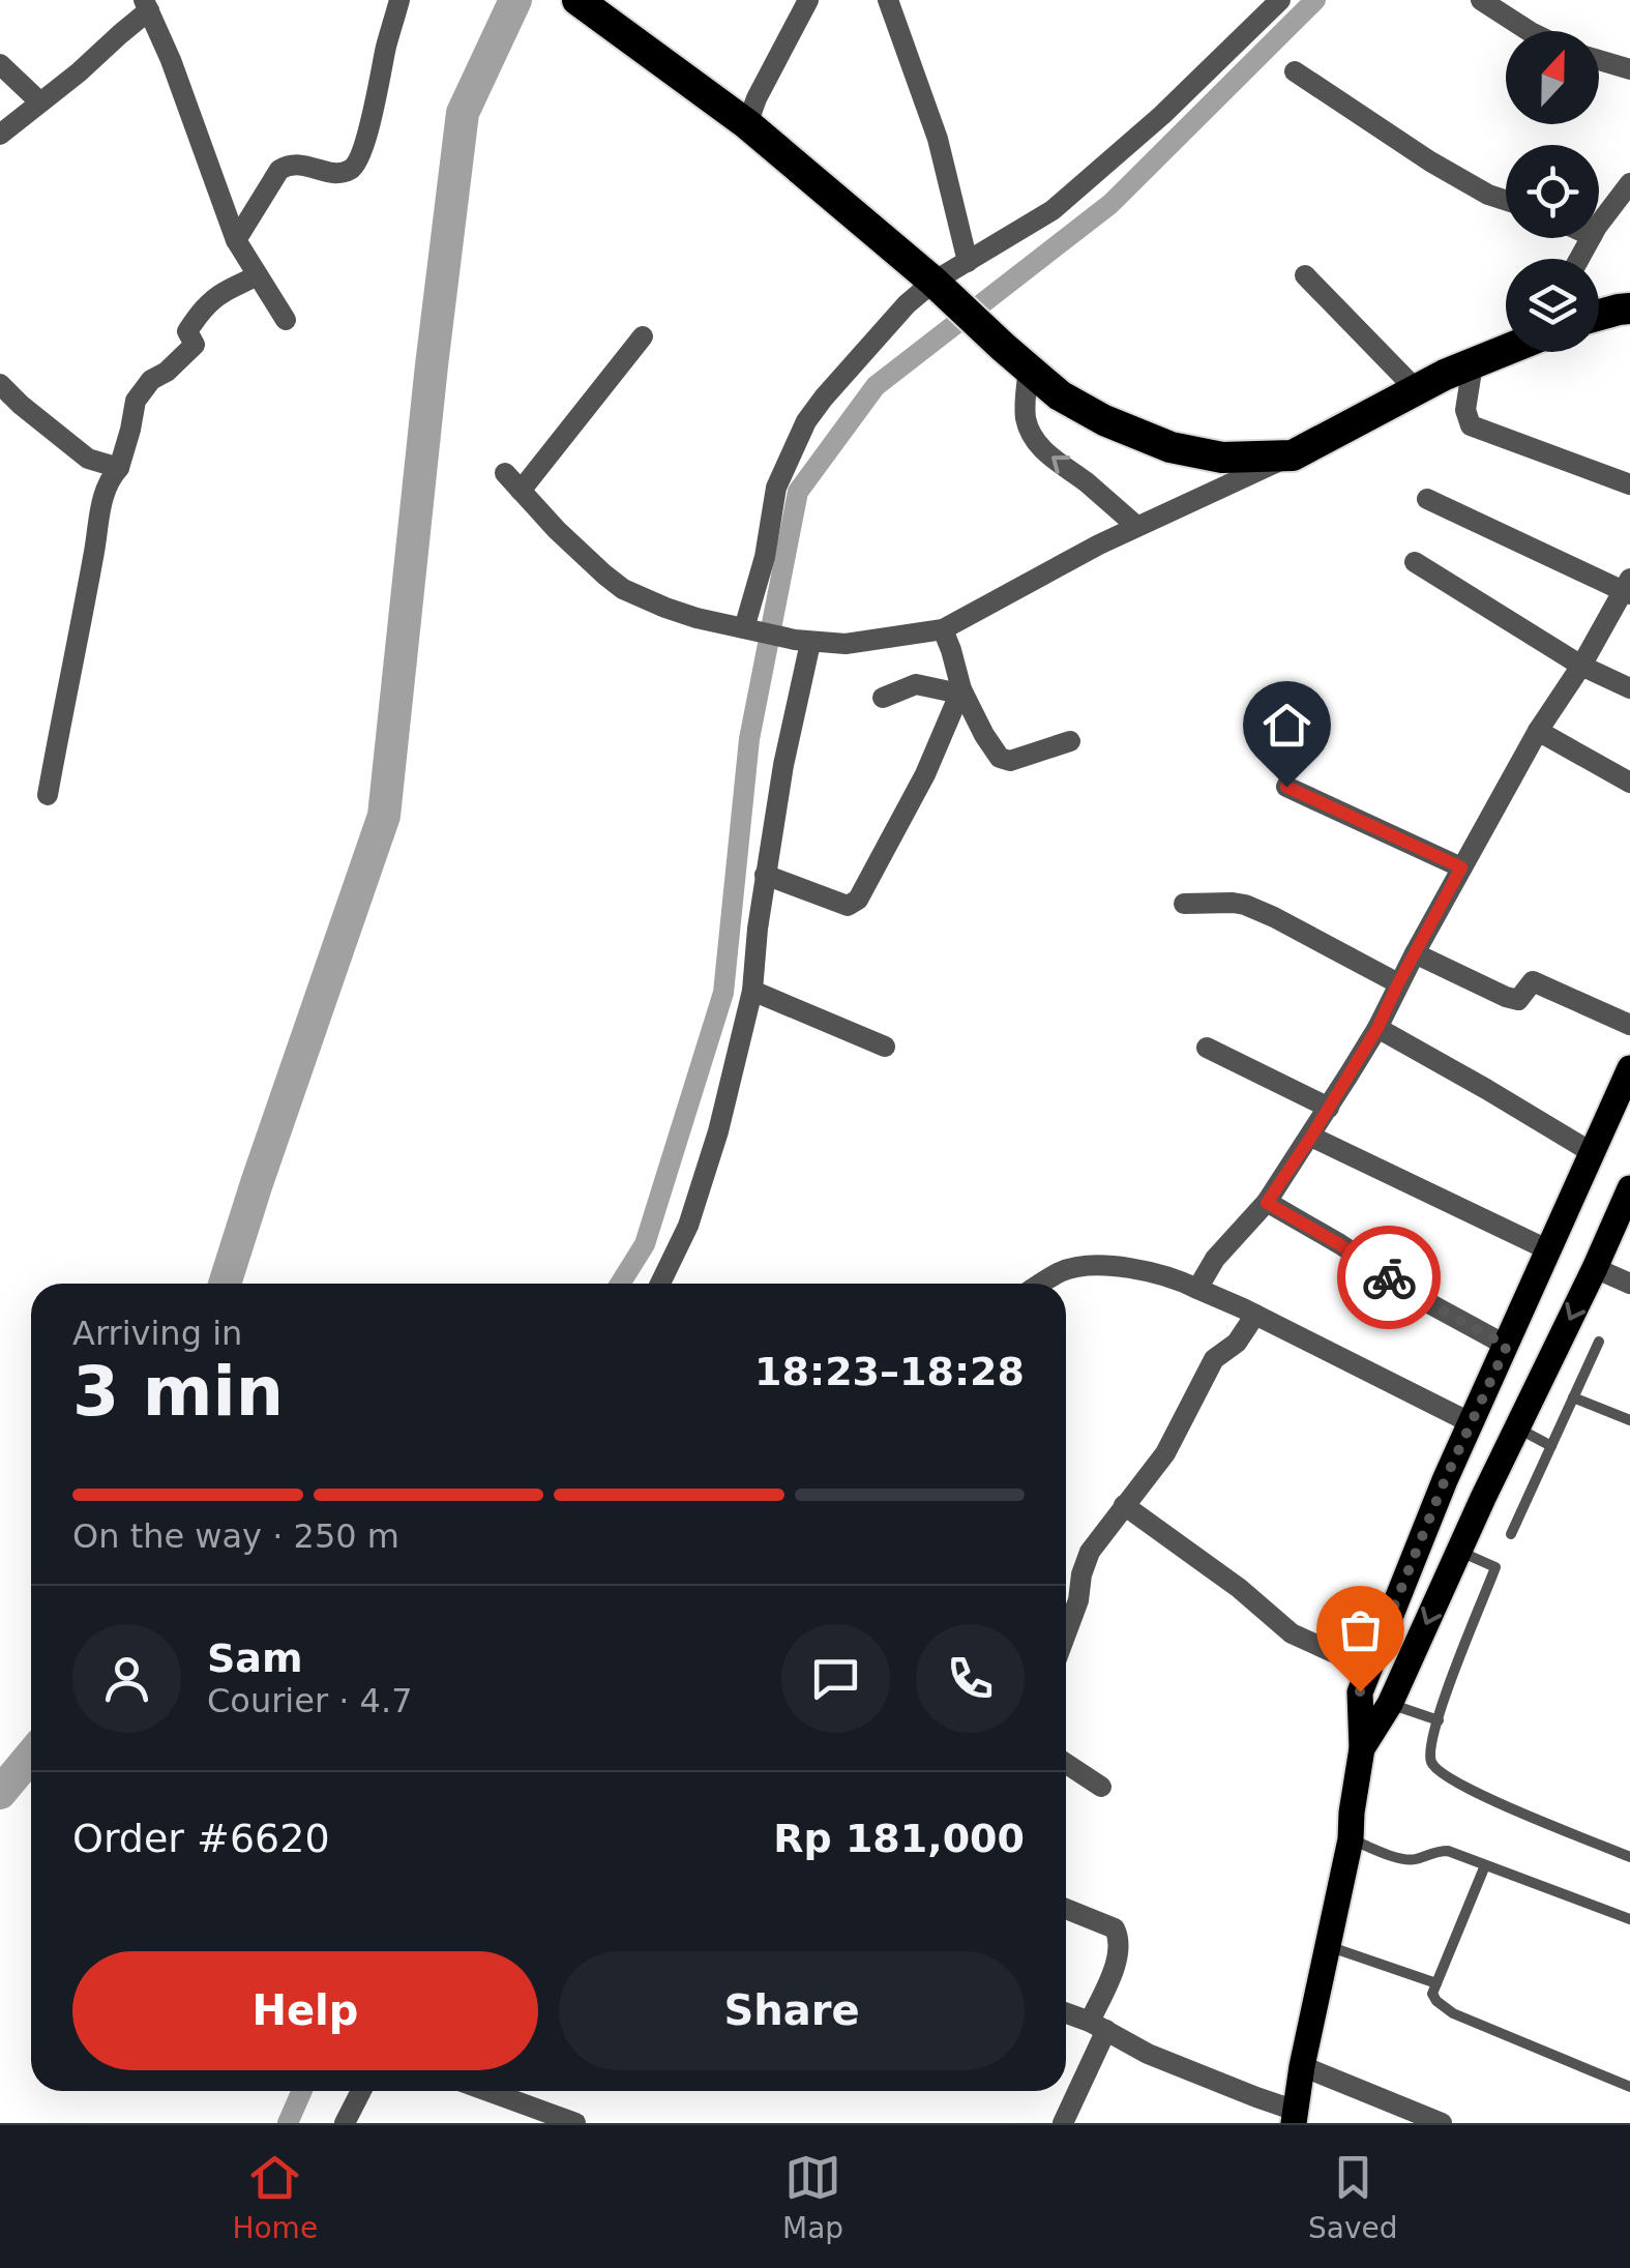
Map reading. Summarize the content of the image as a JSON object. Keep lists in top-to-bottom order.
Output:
{
  "north": "top",
  "page": {
    "heading": ["3 min", "Arriving in", "18:23–18:28"],
    "panel": [
      "Sam",
      "Courier · 4.7",
      "Order #6620",
      "Rp 181,000"
    ],
    "bar": "On the way · 250 m",
    "buttons": ["Help", "Share"],
    "tabs": ["Home", "Map", "Saved"]
  }
}
